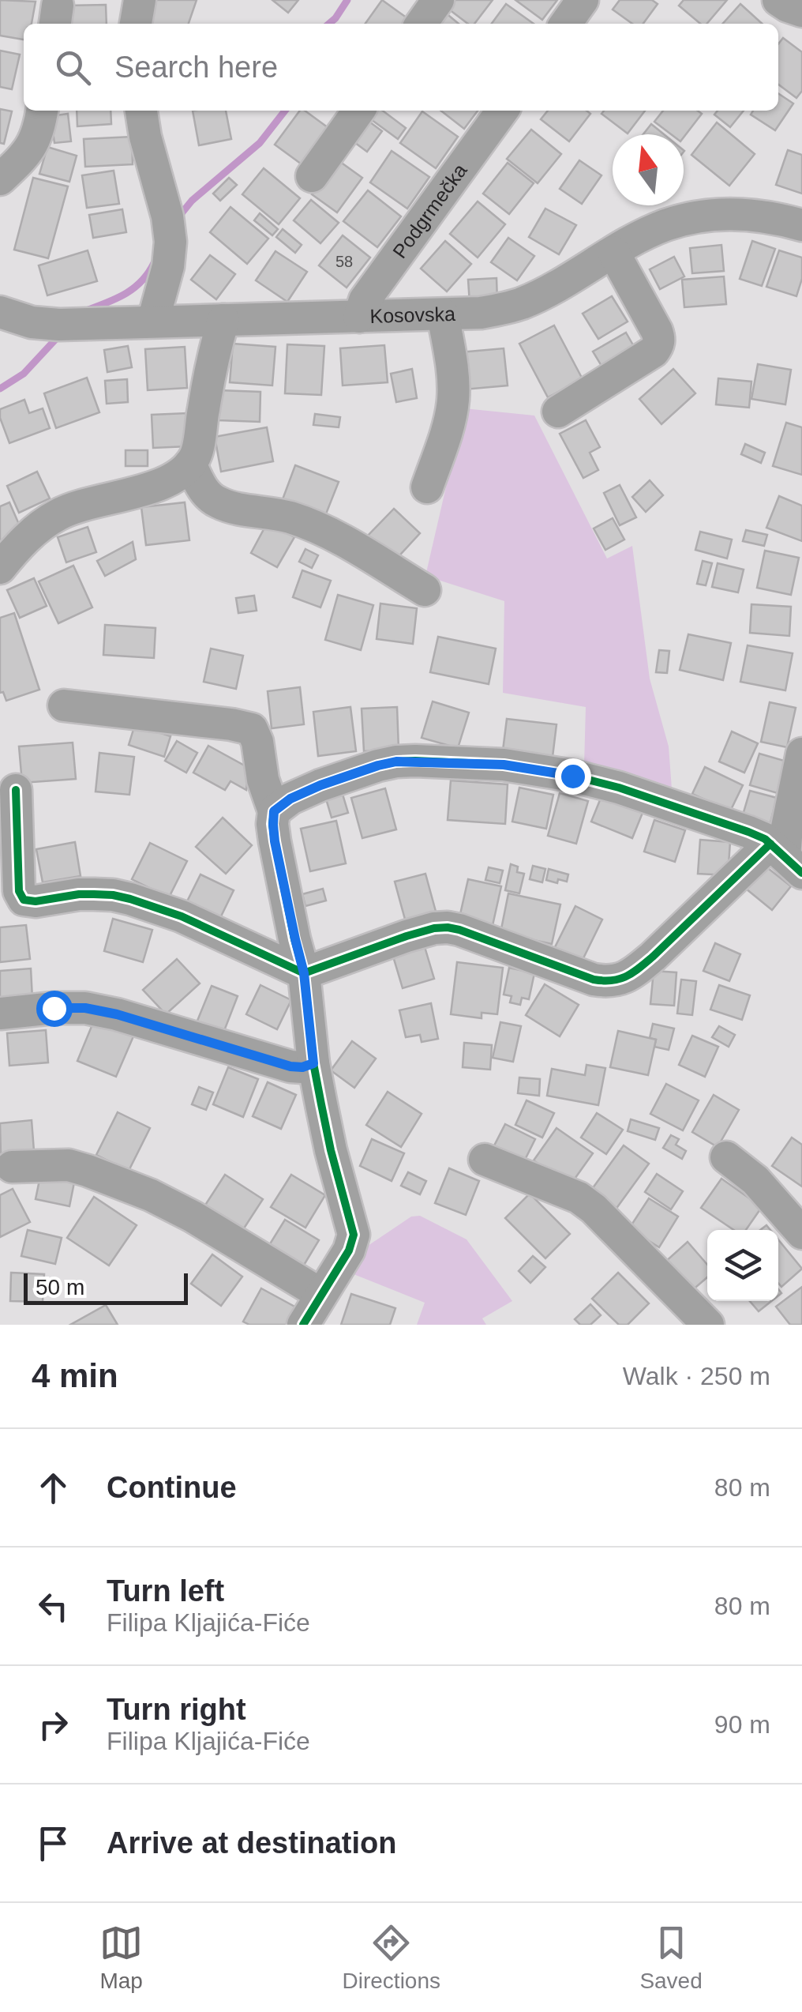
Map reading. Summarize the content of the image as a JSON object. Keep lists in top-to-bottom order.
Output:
{
  "streets": {
    "street": ["Podgrmečka", "Kosovska"]
  },
  "crossings": [
    ["Podgrmečka", "Kosovska"]
  ],
  "house_numbers": ["58"],
  "scale_bar": "50 m",
  "north": "top",
  "page": {
    "search": "Search here",
    "scale": "50 m",
    "heading": ["4 min", "Walk · 250 m"],
    "list": [
      ["Continue", "80 m"],
      ["Turn left", "Filipa Kljajića-Fiće", "80 m"],
      ["Turn right", "Filipa Kljajića-Fiće", "90 m"],
      "Arrive at destination"
    ],
    "nav": ["Map", "Directions", "Saved"]
  }
}
